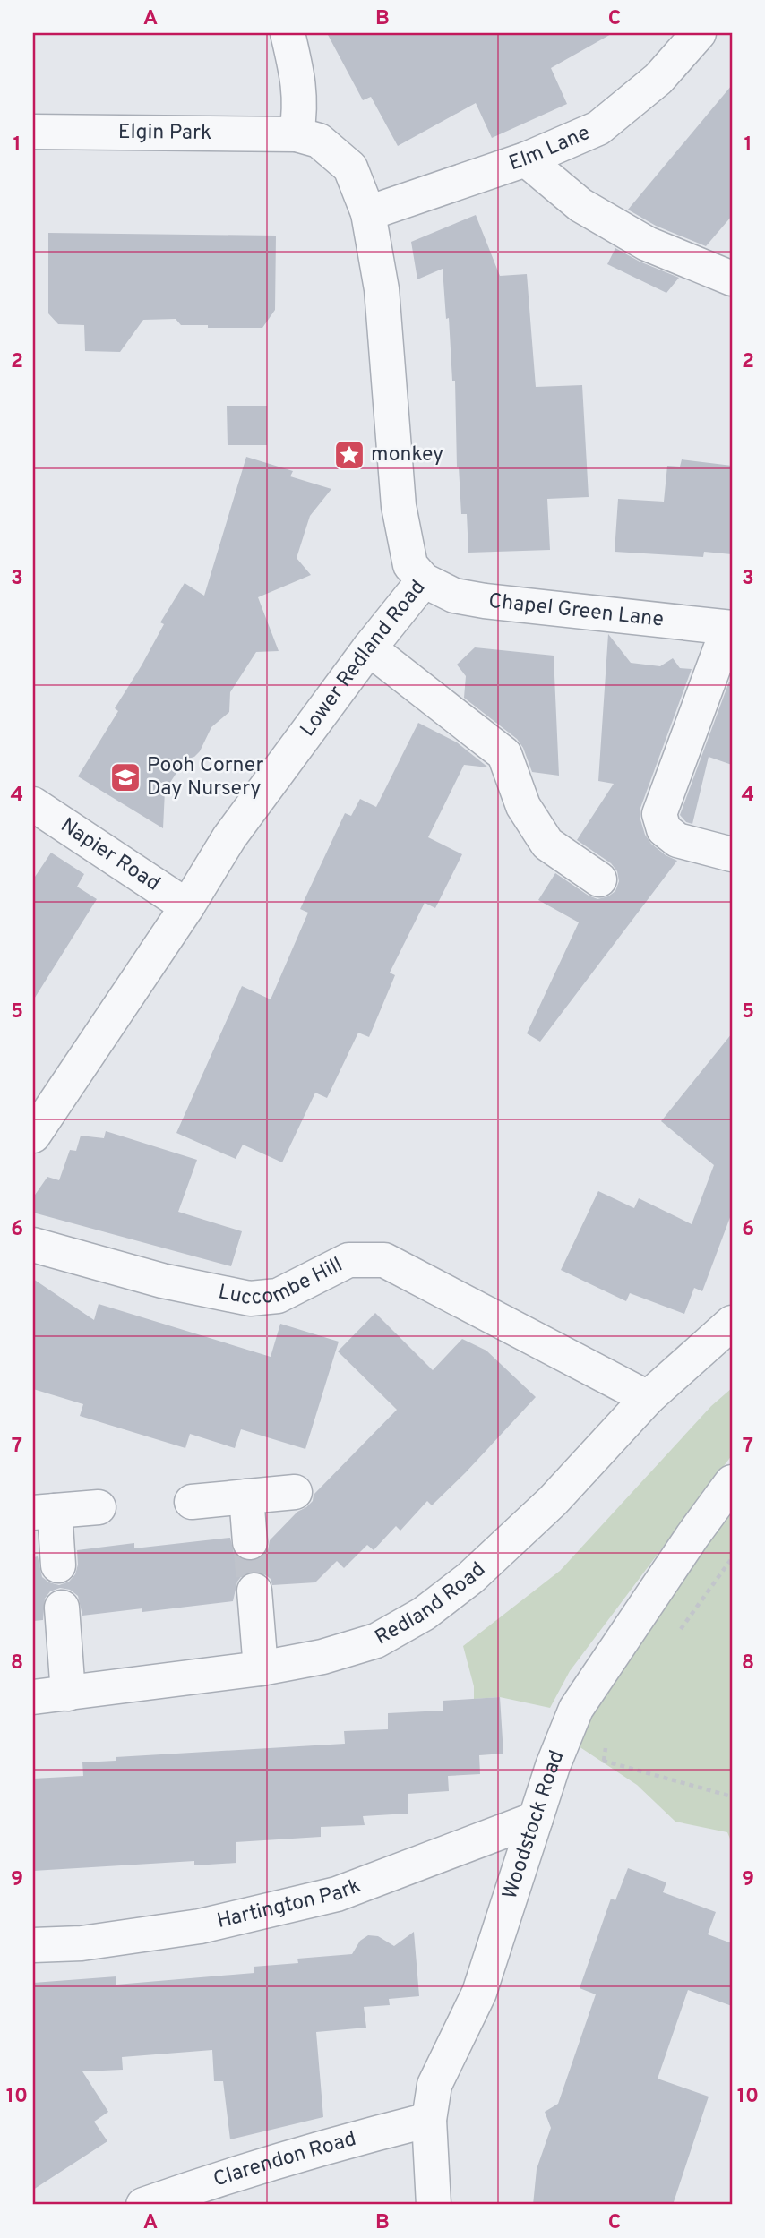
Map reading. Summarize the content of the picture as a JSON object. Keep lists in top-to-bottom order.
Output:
{
  "streets": {
    "street": [
      "Elgin Park",
      "Elm Lane",
      "Chapel Green Lane",
      "Lower Redland Road",
      "Napier Road",
      "Luccombe Hill",
      "Redland Road",
      "Woodstock Road",
      "Hartington Park",
      "Clarendon Road"
    ]
  },
  "crossings": [
    ["Elgin Park", "Lower Redland Road"],
    ["Elm Lane", "Lower Redland Road"],
    ["Chapel Green Lane", "Lower Redland Road"],
    ["Lower Redland Road", "Napier Road"],
    ["Luccombe Hill", "Redland Road"],
    ["Woodstock Road", "Hartington Park"],
    ["Woodstock Road", "Clarendon Road"]
  ],
  "places": {
    "place": ["monkey"],
    "school or university": ["Pooh Corner Day Nursery"]
  },
  "grid": {
    "columns": ["A", "B", "C"],
    "rows": [
      "1",
      "2",
      "3",
      "4",
      "5",
      "6",
      "7",
      "8",
      "9",
      "10"
    ]
  }
}
